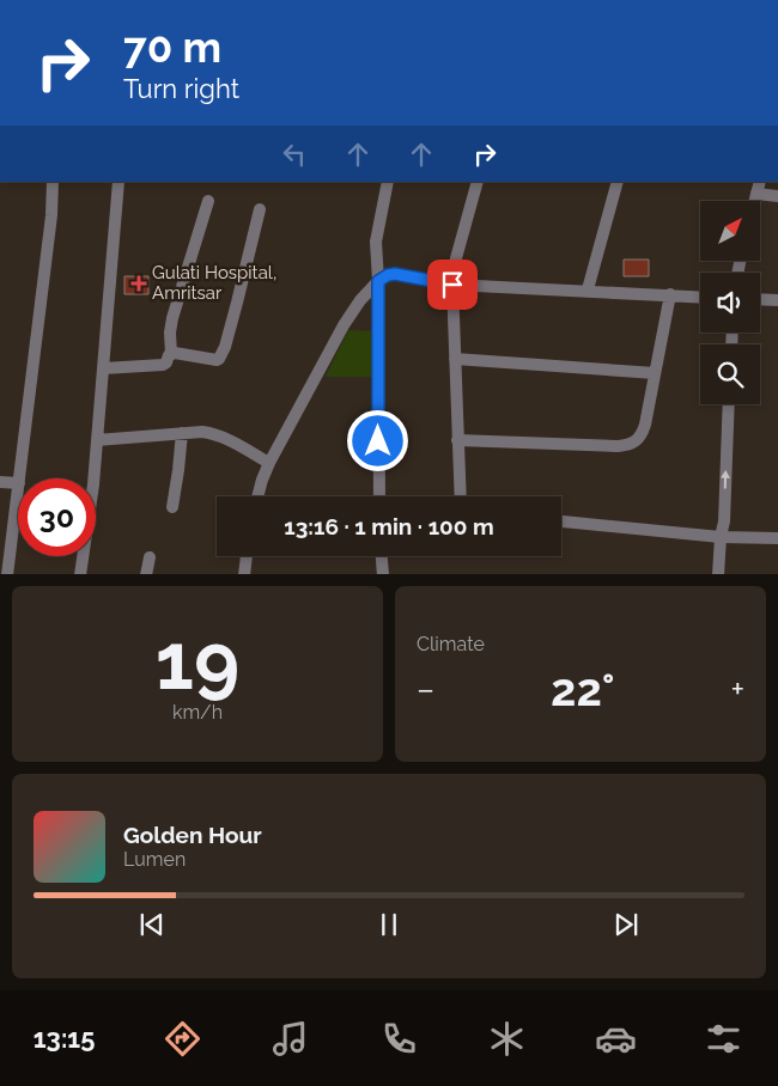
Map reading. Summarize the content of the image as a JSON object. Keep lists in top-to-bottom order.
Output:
{
  "places": {
    "health": ["Gulati Hospital, Amritsar"]
  },
  "north": "top right",
  "page": {
    "turn": ["70 m", "Turn right"],
    "limit": "30",
    "trip": "13:16 · 1 min · 100 m",
    "tile": [
      ["19", "km/h"],
      "Climate"
    ],
    "heat": ["−", "22°", "+"],
    "song": ["Golden Hour", "Lumen"],
    "tabs": "13:15"
  }
}
